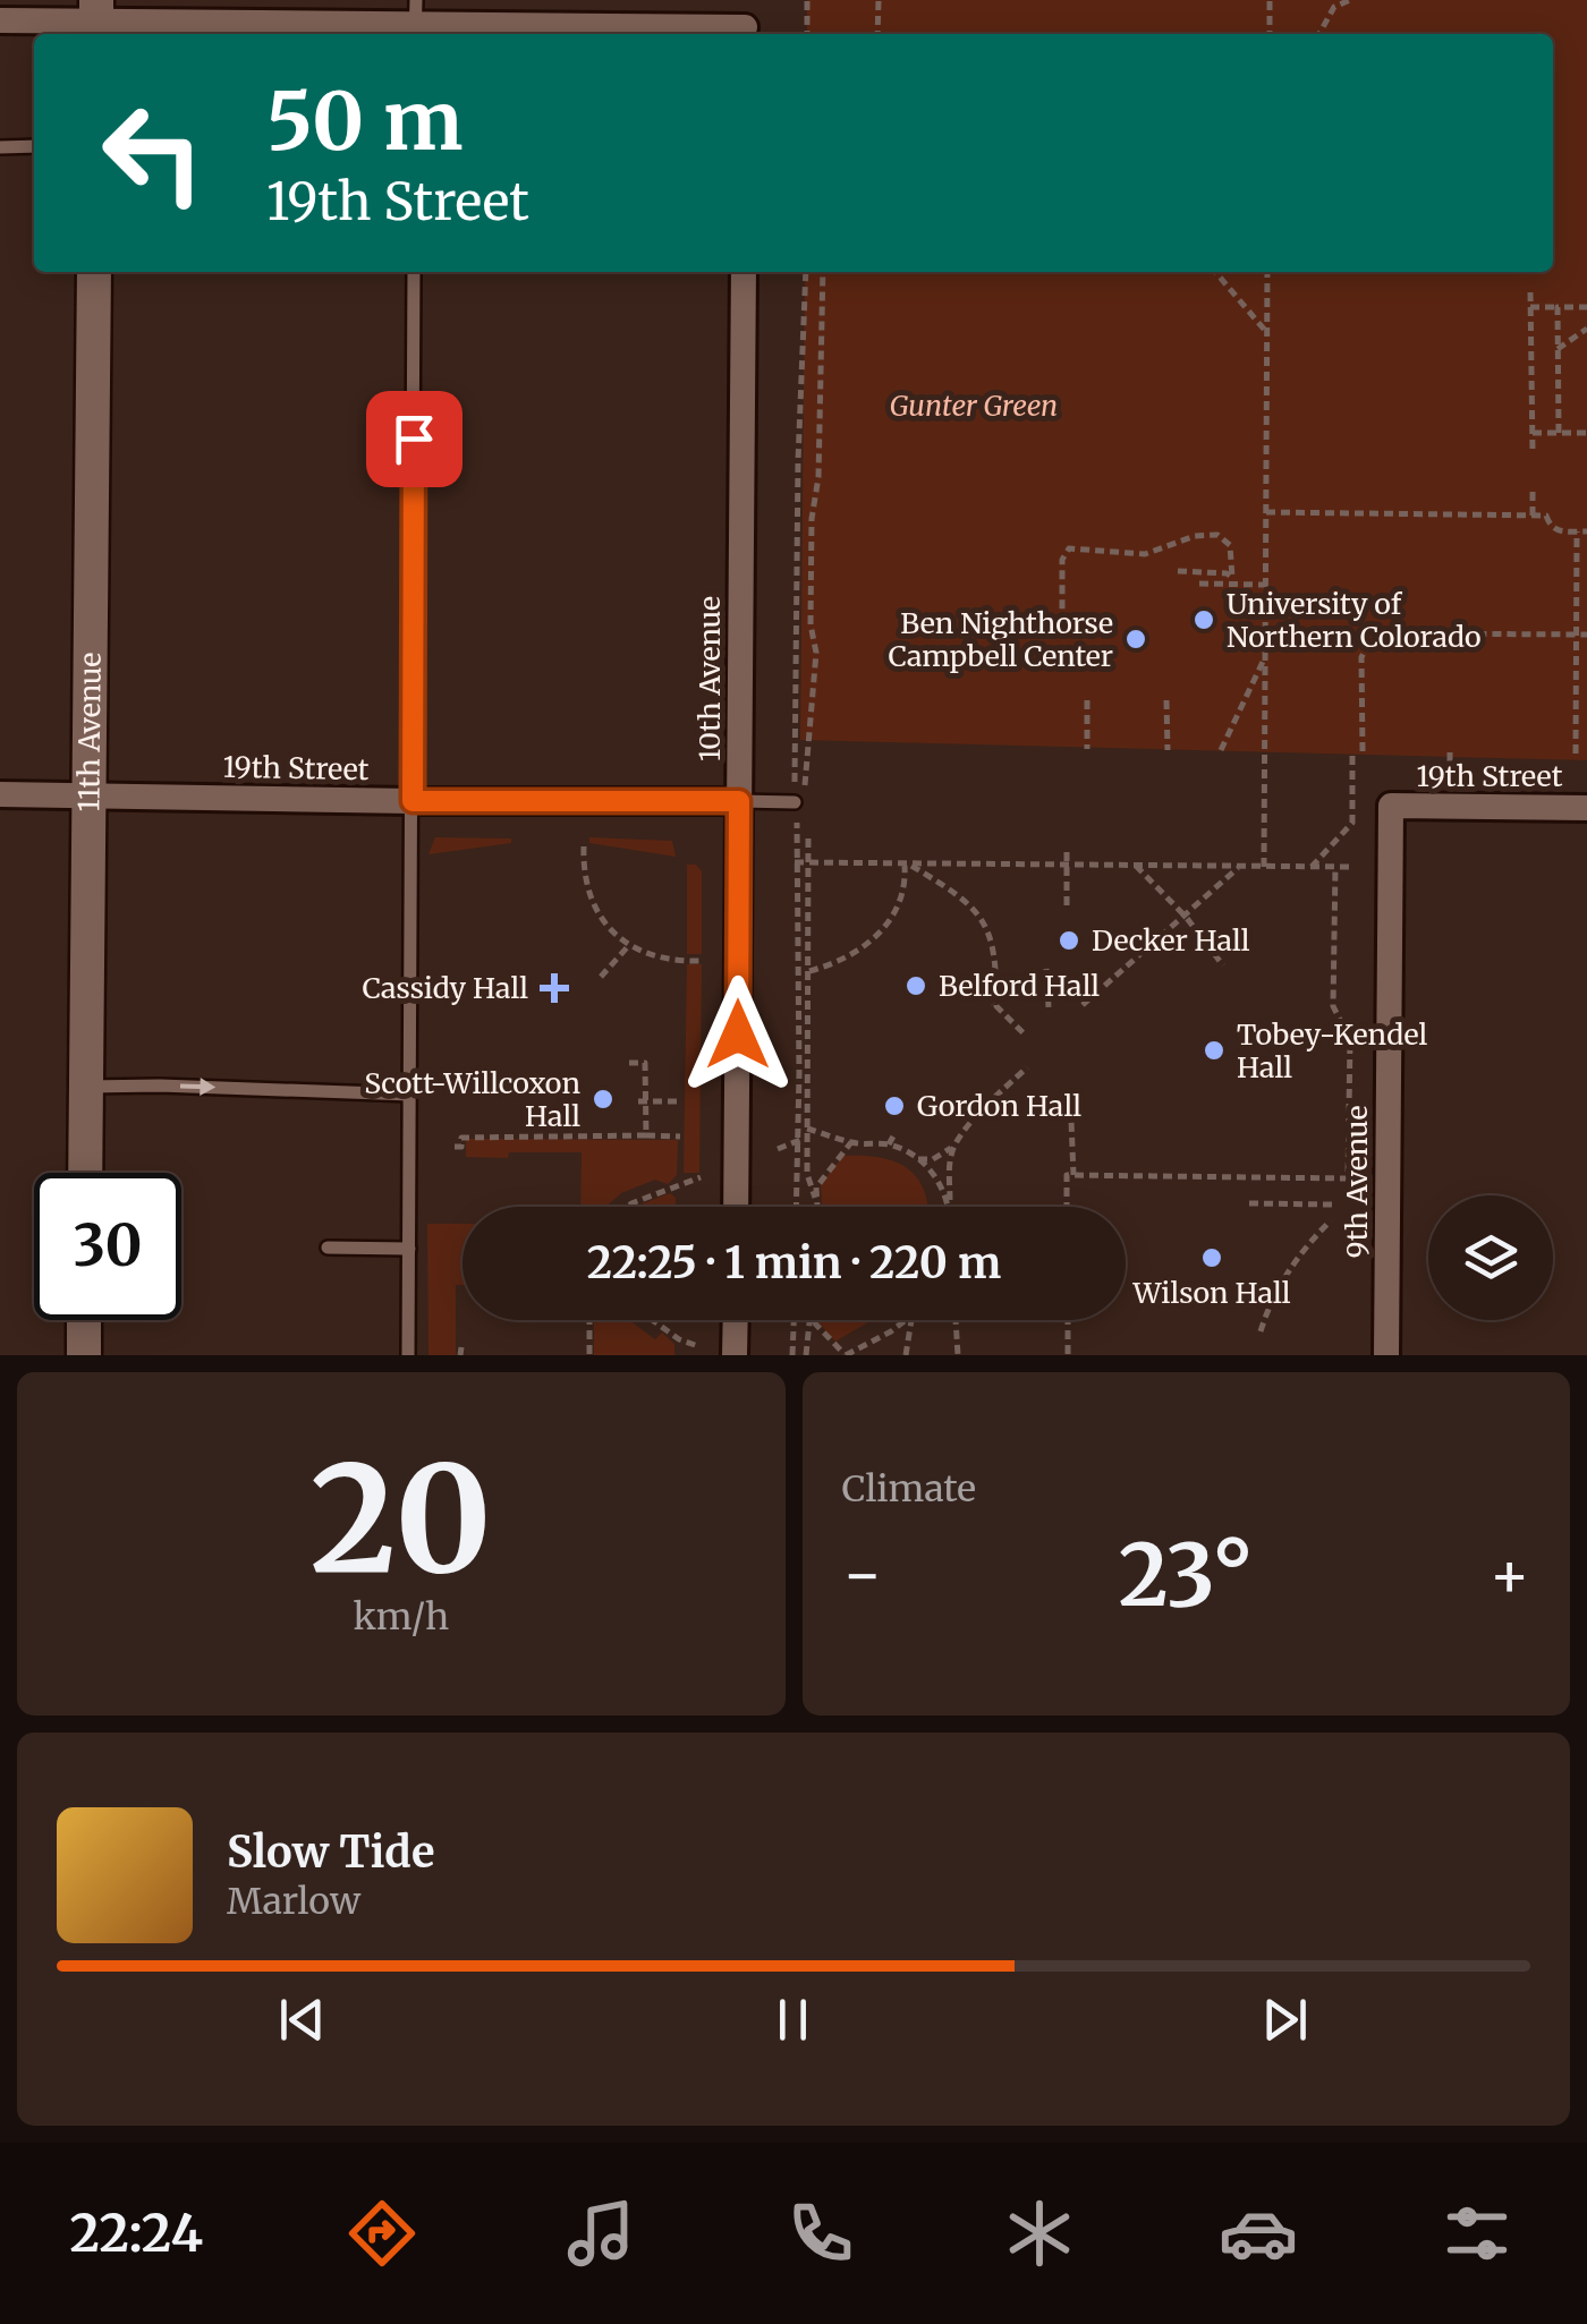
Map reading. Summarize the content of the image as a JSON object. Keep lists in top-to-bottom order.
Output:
{
  "streets": {
    "main road": ["11th Avenue"],
    "street": ["10th Avenue", "19th Street", "9th Avenue"]
  },
  "crossings": [
    ["10th Avenue", "19th Street"],
    ["11th Avenue", "19th Street"],
    ["19th Street", "9th Avenue"]
  ],
  "parks": ["Gunter Green"],
  "places": {
    "other": [
      "University of Northern Colorado",
      "Ben Nighthorse Campbell Center",
      "Decker Hall",
      "Belford Hall",
      "Tobey-Kendel Hall",
      "Scott-Willcoxon Hall",
      "Gordon Hall",
      "Wilson Hall"
    ],
    "health": ["Cassidy Hall"]
  },
  "page": {
    "turn": ["50 m", "19th Street"],
    "limit": "30",
    "trip": "22:25 · 1 min · 220 m",
    "tile": [
      ["20", "km/h"],
      "Climate"
    ],
    "heat": ["−", "23°", "+"],
    "song": ["Slow Tide", "Marlow"],
    "tabs": "22:24"
  }
}
